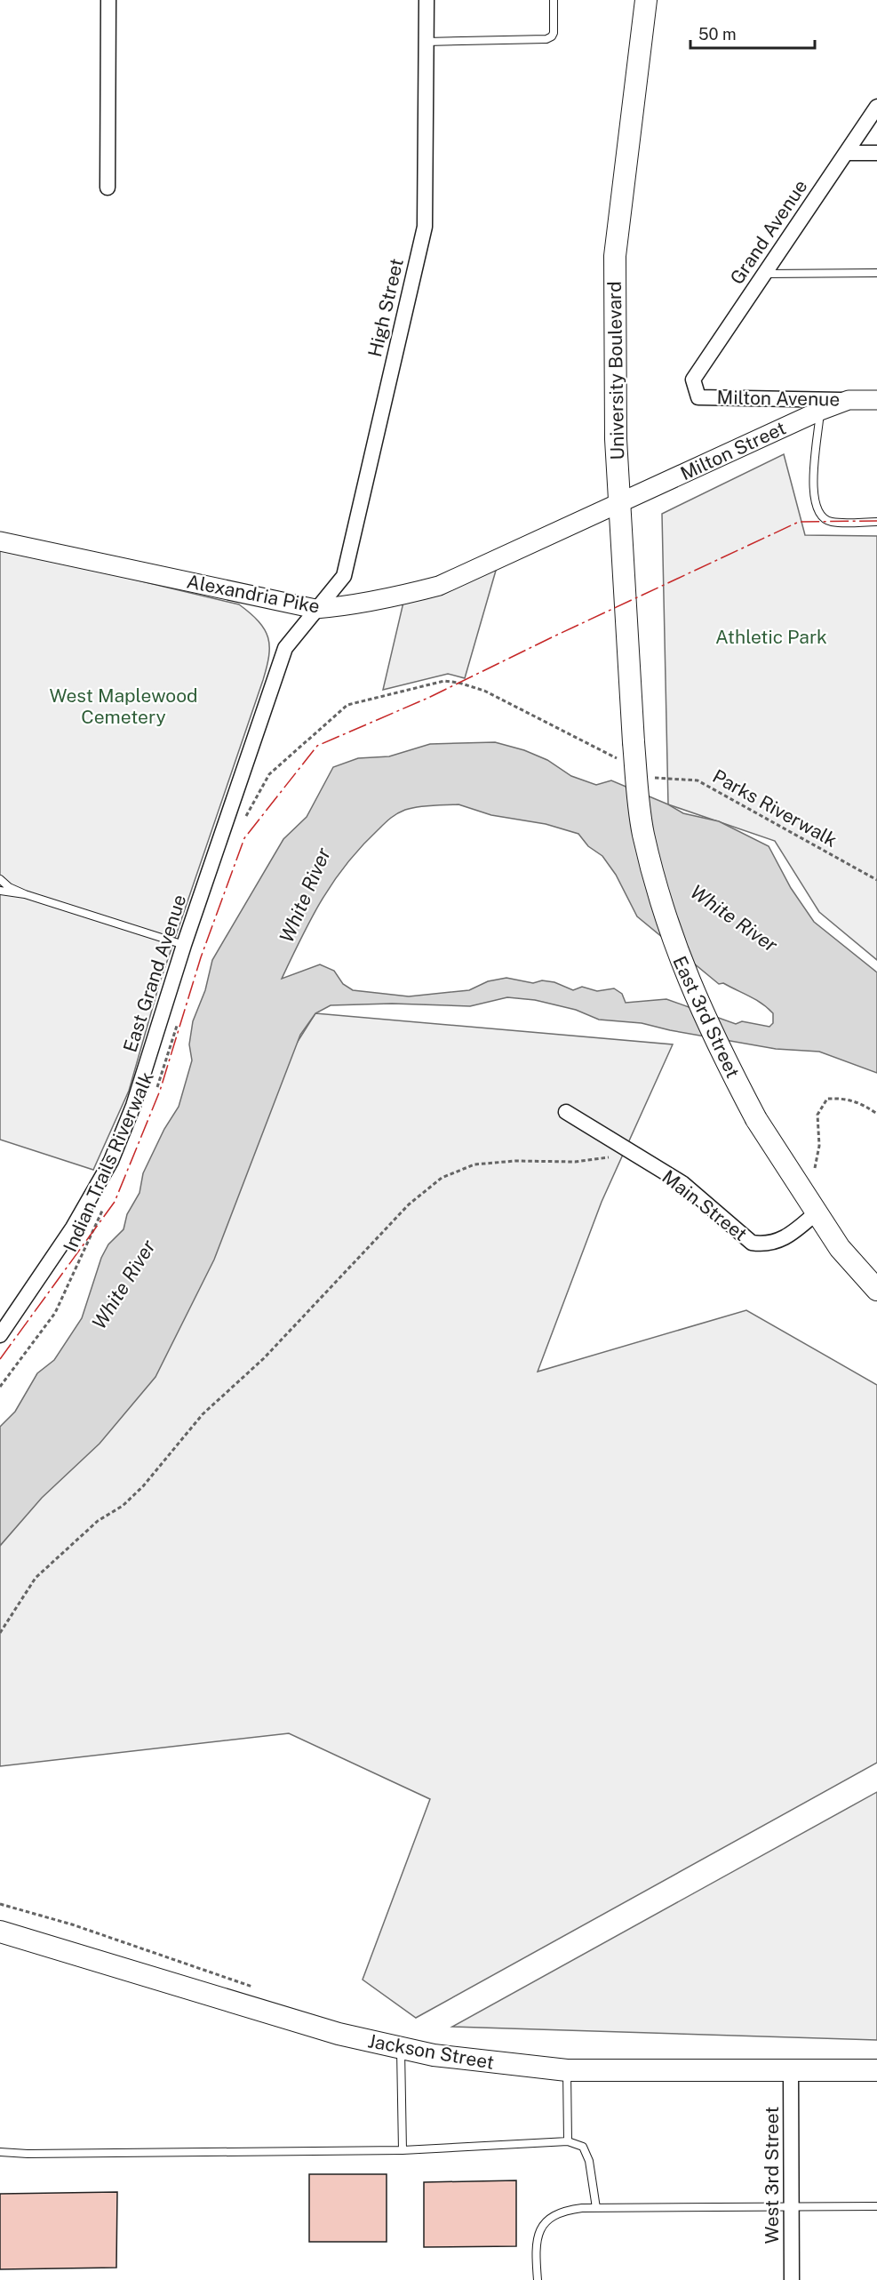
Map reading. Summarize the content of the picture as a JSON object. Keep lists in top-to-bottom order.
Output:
{
  "streets": {
    "main road": ["University Boulevard", "East 3rd Street", "Jackson Street"],
    "street": [
      "Grand Avenue",
      "High Street",
      "Milton Avenue",
      "Milton Street",
      "Alexandria Pike",
      "East Grand Avenue",
      "Main Street",
      "West 3rd Street"
    ],
    "path": ["Parks Riverwalk", "Indian Trails Riverwalk"]
  },
  "crossings": [
    ["Grand Avenue", "Milton Avenue"],
    ["High Street", "Alexandria Pike"],
    ["High Street", "East Grand Avenue"],
    ["University Boulevard", "Milton Street"],
    ["University Boulevard", "Alexandria Pike"],
    ["University Boulevard", "East 3rd Street"],
    ["Milton Avenue", "Milton Street"],
    ["Milton Street", "Alexandria Pike"],
    ["Alexandria Pike", "East Grand Avenue"],
    ["East 3rd Street", "Main Street"],
    ["Jackson Street", "West 3rd Street"]
  ],
  "water": ["White River"],
  "parks": ["Athletic Park", "West Maplewood Cemetery"],
  "scale_bar": "50 m"
}
